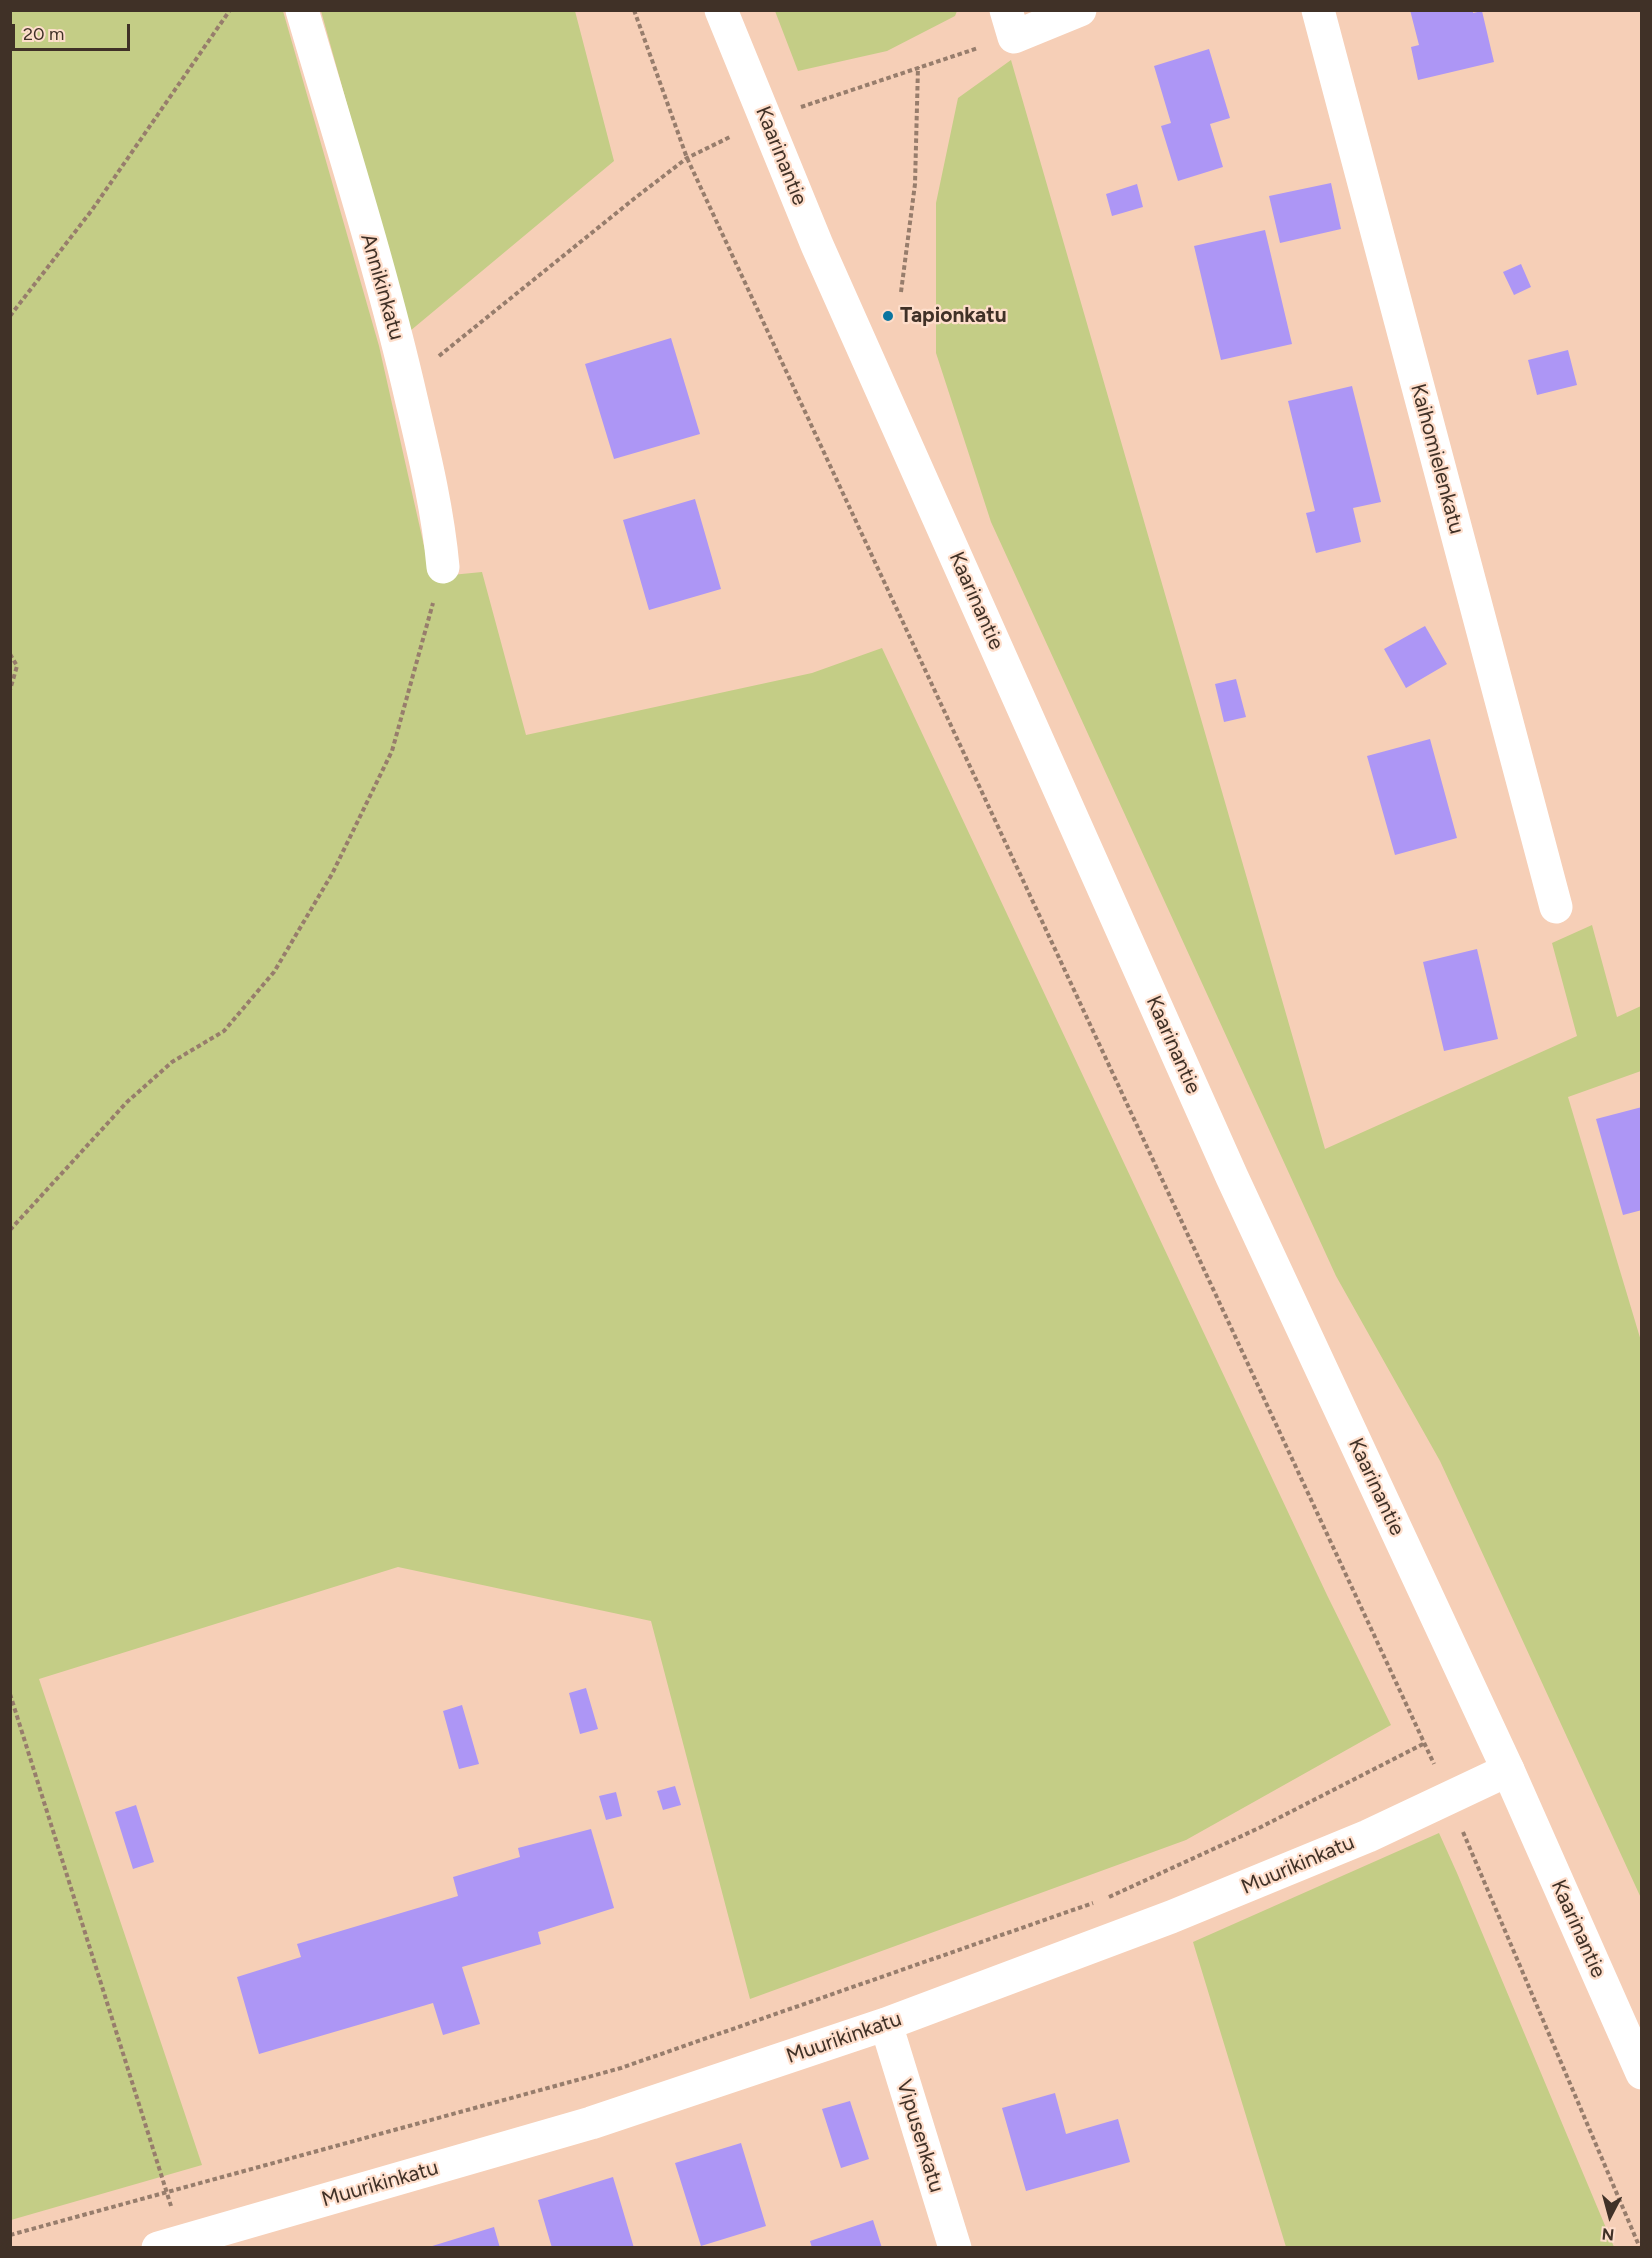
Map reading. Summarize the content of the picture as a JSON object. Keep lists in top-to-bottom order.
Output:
{
  "streets": {
    "street": [
      "Kaarinantie",
      "Annikinkatu",
      "Kaihomielenkatu",
      "Muurikinkatu",
      "Vipusenkatu"
    ]
  },
  "crossings": [
    ["Kaarinantie", "Muurikinkatu"],
    ["Muurikinkatu", "Vipusenkatu"]
  ],
  "places": ["Tapionkatu"],
  "scale_bar": "20 m",
  "north": "bottom"
}
